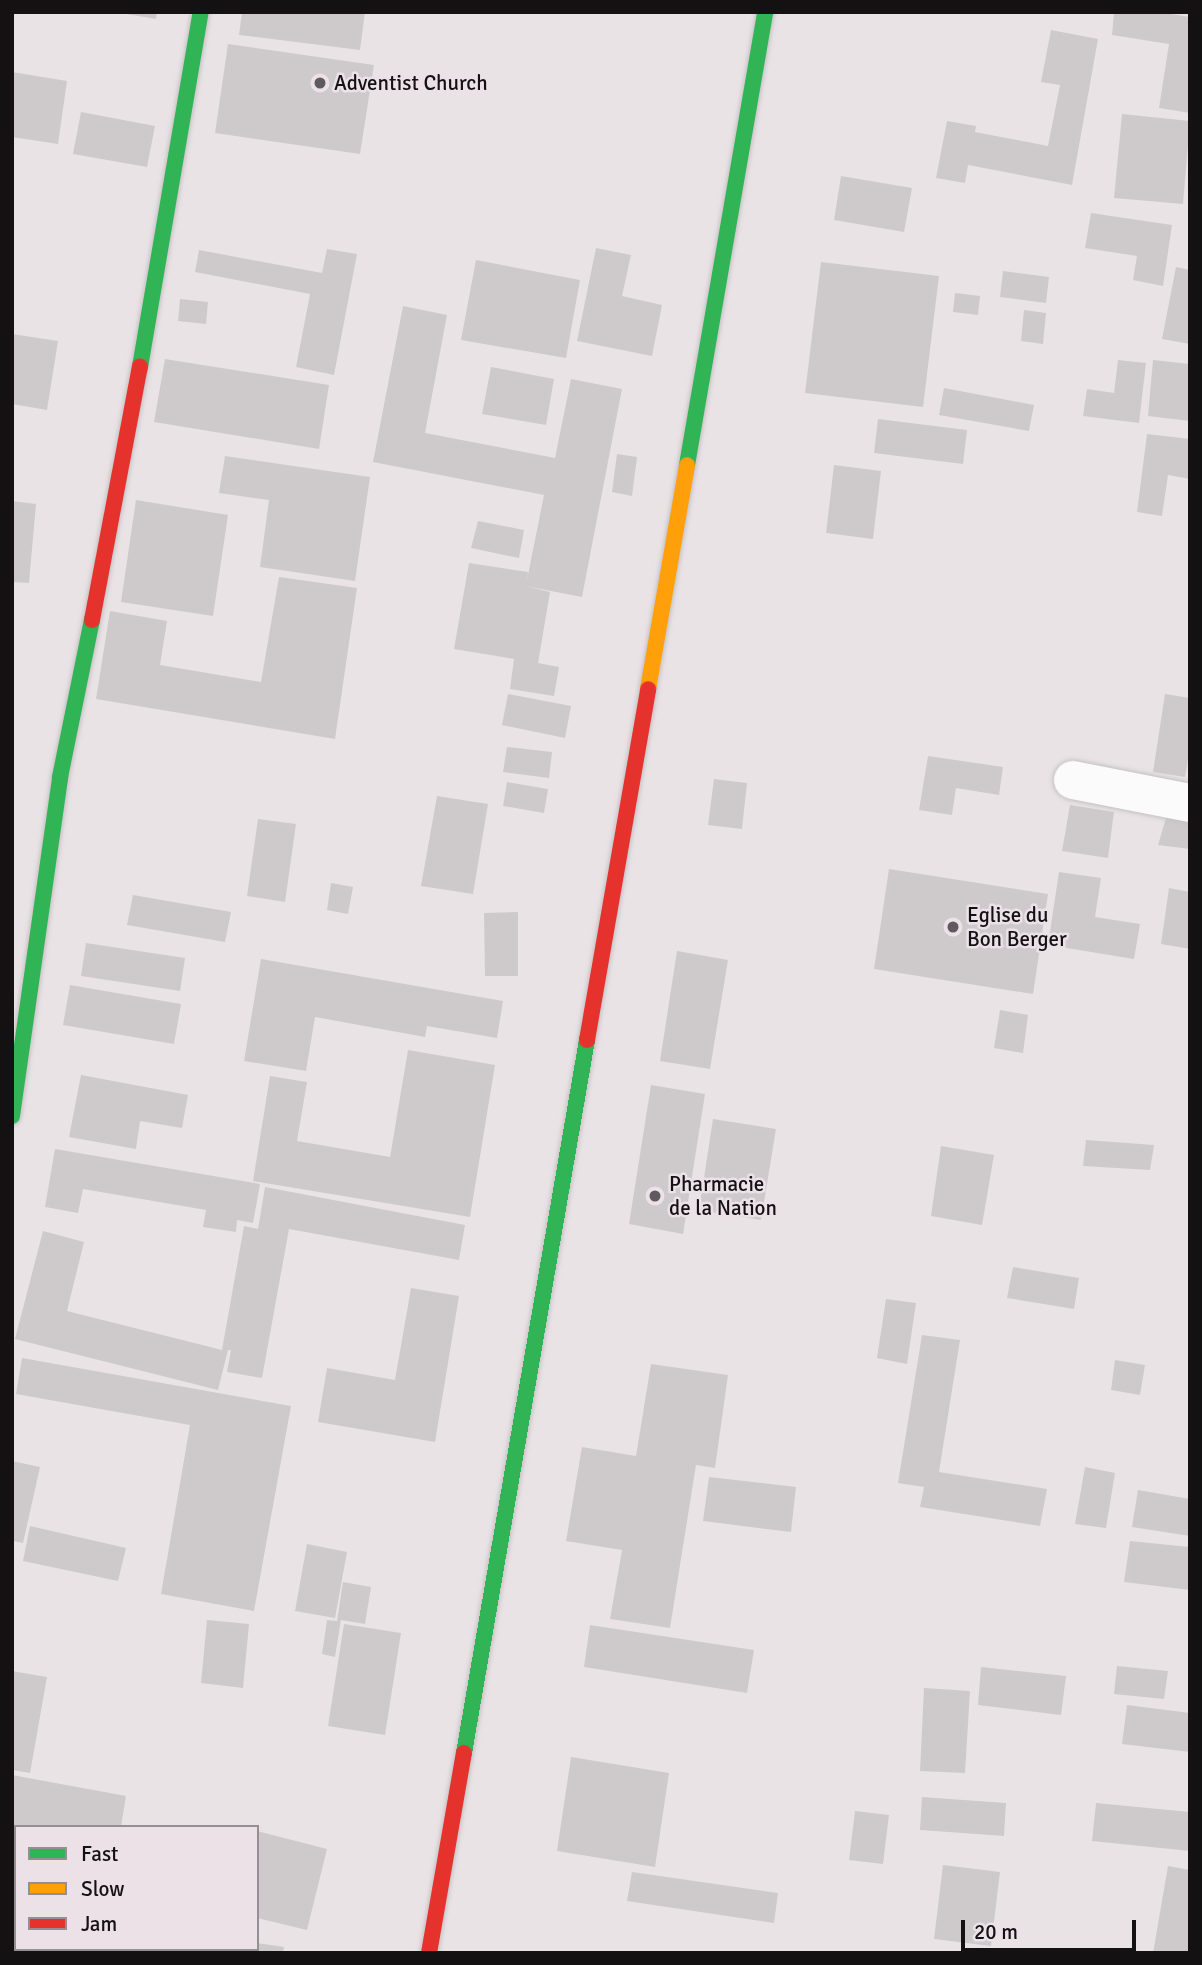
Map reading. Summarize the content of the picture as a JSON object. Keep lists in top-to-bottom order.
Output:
{
  "places": ["Adventist Church", "Eglise du Bon Berger", "Pharmacie de la Nation"],
  "legend": ["Fast", "Slow", "Jam"],
  "scale_bar": "20 m"
}
